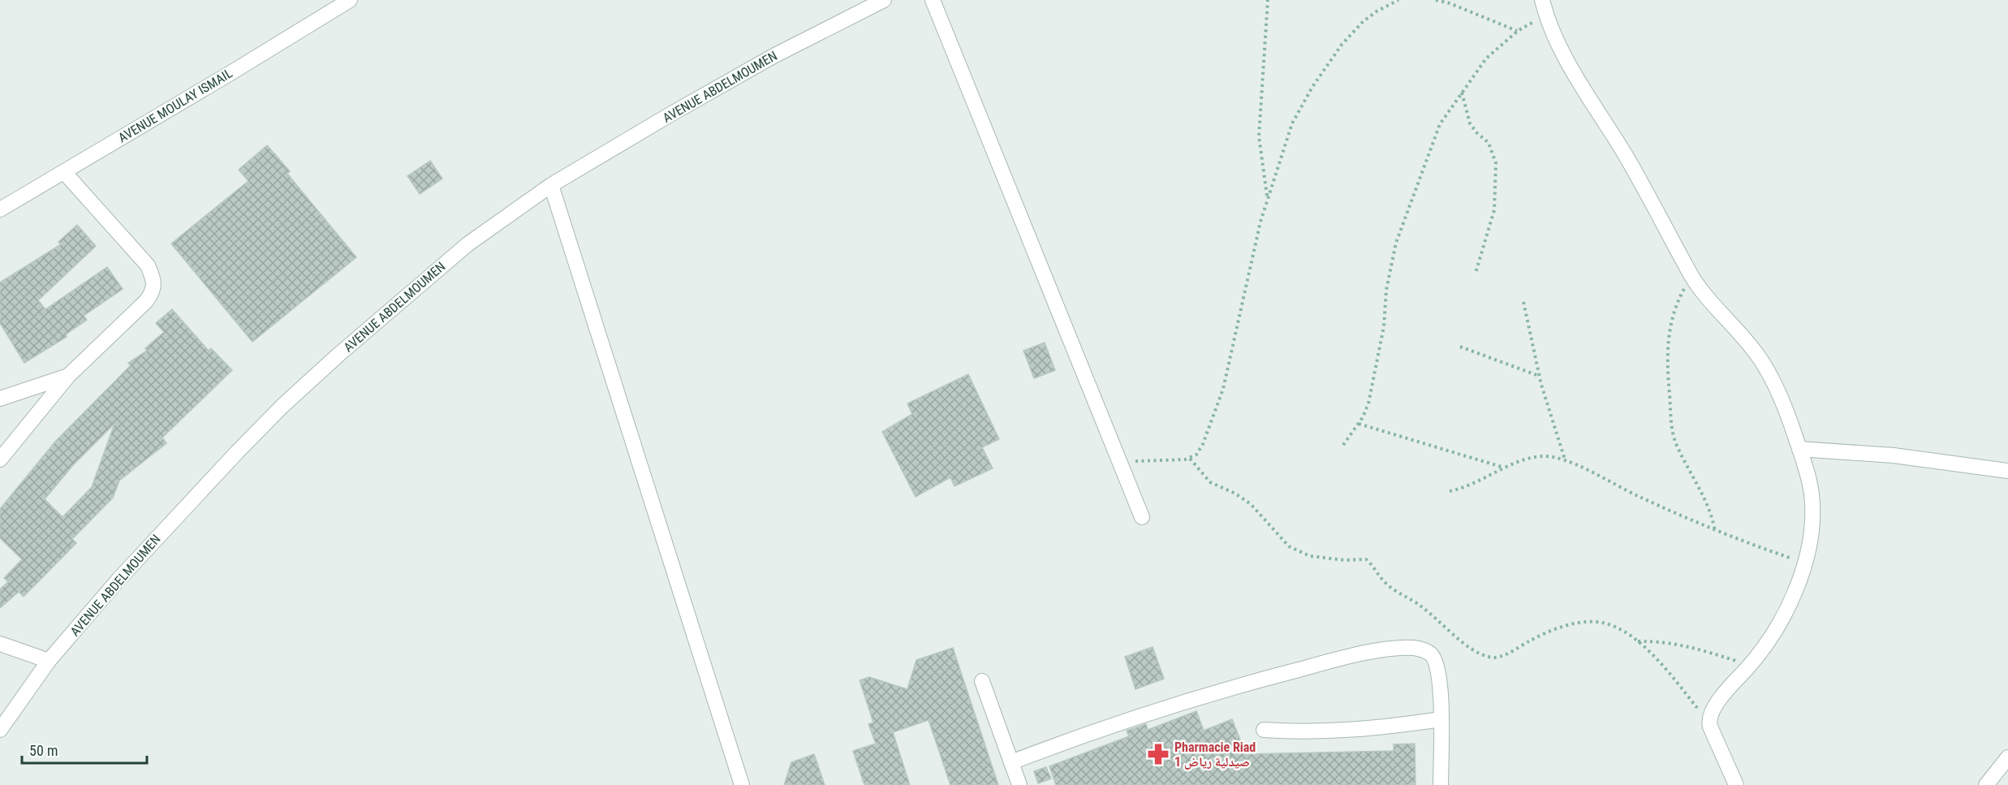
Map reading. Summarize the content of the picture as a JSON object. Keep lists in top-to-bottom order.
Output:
{
  "streets": {
    "street": ["AVENUE ABDELMOUMEN", "AVENUE MOULAY ISMAIL"]
  },
  "places": {
    "pharmacy": ["Pharmacie Riad 1 صيدلية رياض"]
  },
  "scale_bar": "50 m"
}
